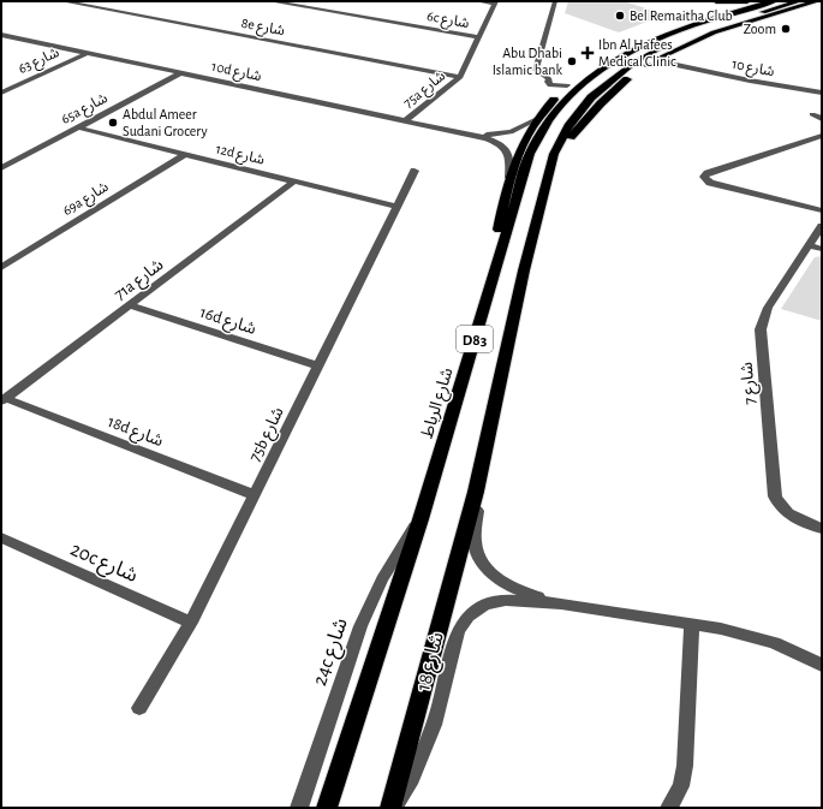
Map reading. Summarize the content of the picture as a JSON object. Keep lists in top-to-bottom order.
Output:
{
  "streets": {
    "highway": ["D83", "شارع الرباط"],
    "street": [
      "6c شارع",
      "8e شارع",
      "شارع 63",
      "شارع 10",
      "10d شارع",
      "75a شارع",
      "65a شارع",
      "12d شارع",
      "69a شارع",
      "71a شارع",
      "16d شارع",
      "شارع 7",
      "18d شارع",
      "75b شارع",
      "20c شارع",
      "24c شارع",
      "شارع 18"
    ]
  },
  "crossings": [
    ["6c شارع", "75a شارع"],
    ["8e شارع", "75a شارع"],
    ["شارع 63", "10d شارع"],
    ["10d شارع", "75a شارع"],
    ["10d شارع", "65a شارع"],
    ["65a شارع", "12d شارع"],
    ["12d شارع", "69a شارع"],
    ["12d شارع", "71a شارع"],
    ["12d شارع", "75b شارع"],
    ["71a شارع", "16d شارع"],
    ["71a شارع", "18d شارع"],
    ["16d شارع", "75b شارع"],
    ["D83", "شارع 18"],
    ["شارع الرباط", "24c شارع"],
    ["18d شارع", "75b شارع"],
    ["75b شارع", "20c شارع"]
  ],
  "places": {
    "other": [
      "Bel Remaitha Club",
      "Zoom",
      "Abu Dhabi Islamic bank",
      "Abdul Ameer Sudani Grocery"
    ],
    "health": ["Ibn Al Hafees Medical Clinic"]
  }
}
